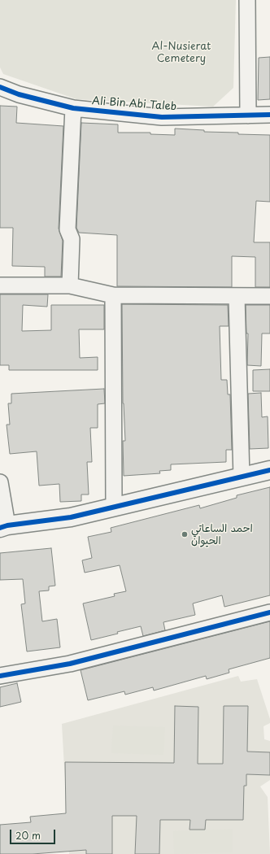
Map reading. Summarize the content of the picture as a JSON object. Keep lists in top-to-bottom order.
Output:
{
  "streets": {
    "street": ["Ali Bin Abi Taleb"]
  },
  "parks": ["Al-Nusierat Cemetery"],
  "places": ["احمد الساعاتي الحيوان"],
  "scale_bar": "20 m"
}
